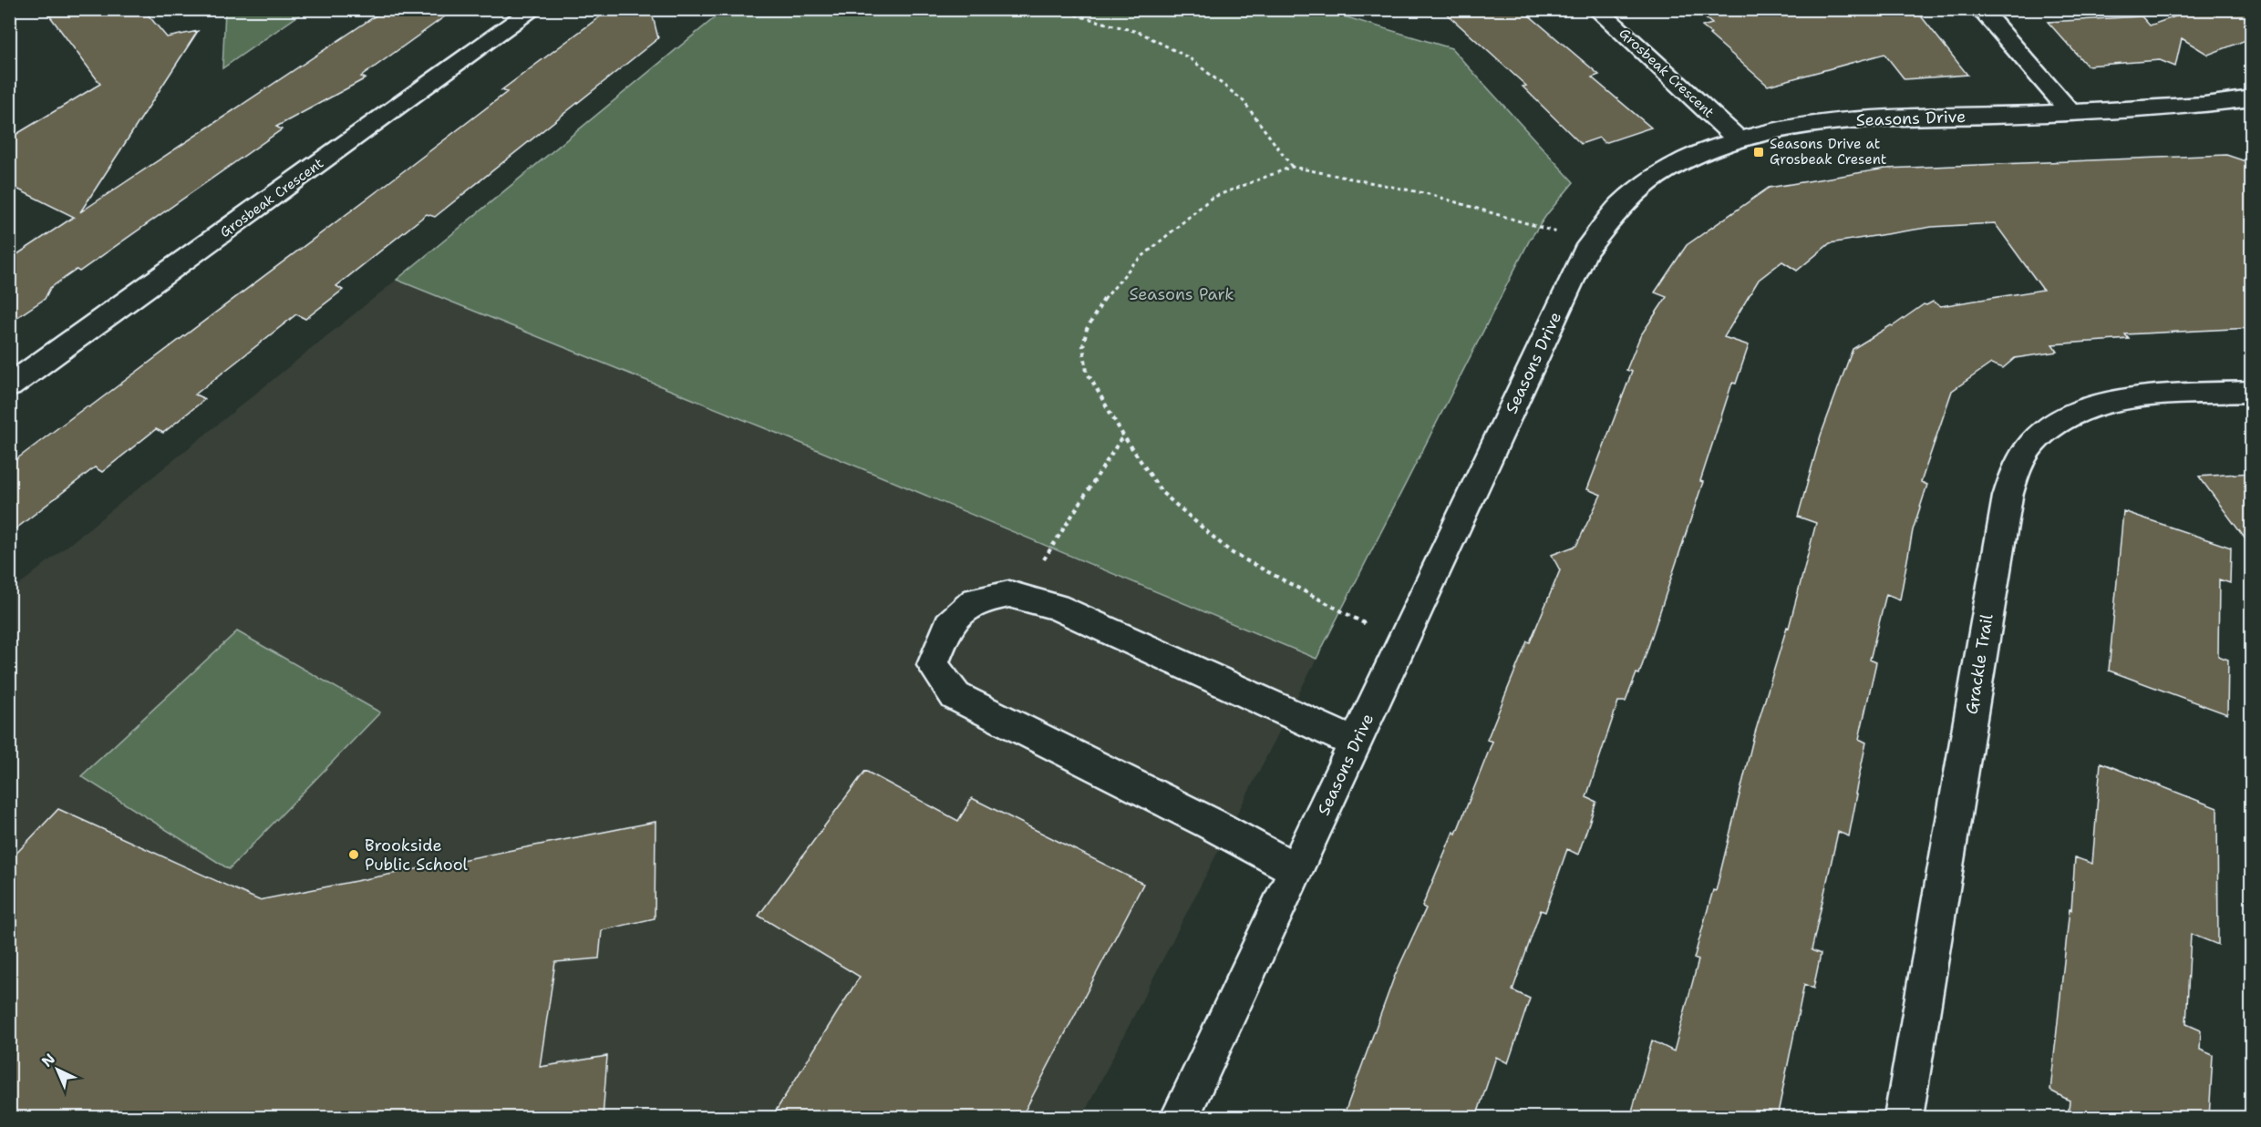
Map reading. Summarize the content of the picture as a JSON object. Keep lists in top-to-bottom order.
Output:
{
  "streets": {
    "street": ["Grosbeak Crescent", "Seasons Drive", "Grackle Trail"]
  },
  "crossings": [
    ["Grosbeak Crescent", "Seasons Drive"]
  ],
  "parks": ["Seasons Park"],
  "places": {
    "transit": ["Seasons Drive at Grosbeak Cresent"],
    "other": ["Brookside Public School"]
  },
  "north": "top left"
}
